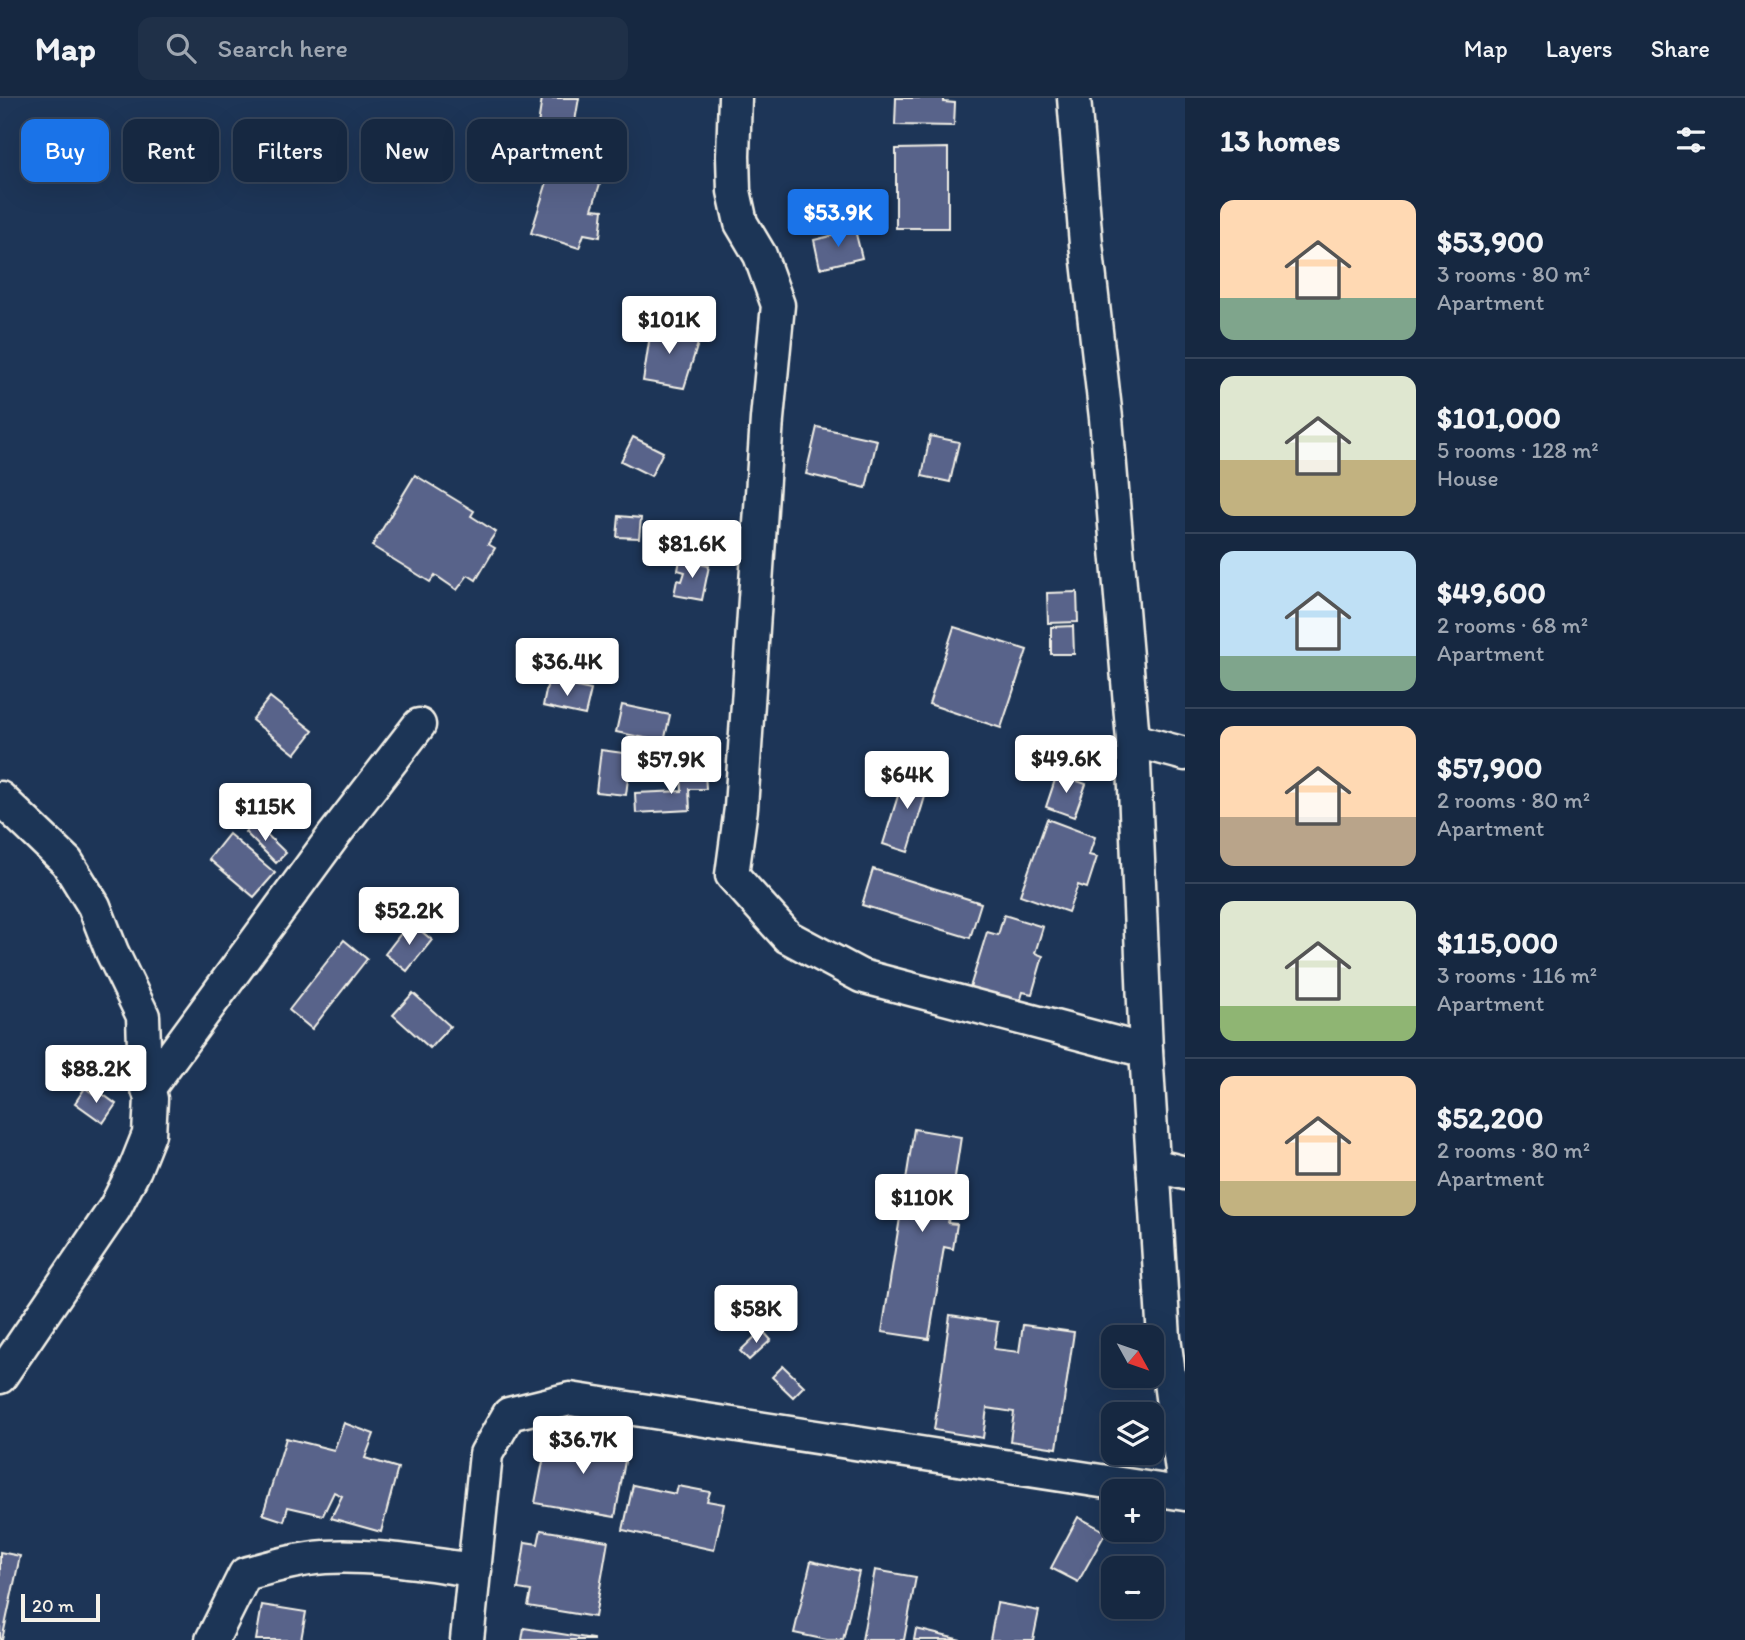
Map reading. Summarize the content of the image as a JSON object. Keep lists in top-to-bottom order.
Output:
{
  "scale_bar": "20 m",
  "north": "bottom right",
  "page": {
    "header": "Map",
    "search": "Search here",
    "nav": ["Map", "Layers", "Share"],
    "heading": "13 homes",
    "chip": [
      "Buy",
      "Rent",
      "Filters",
      "New",
      "Apartment"
    ],
    "list": [
      {
        "name": "$53,900",
        "note": "3 rooms · 80 m² · Apartment"
      },
      {
        "name": "$101,000",
        "note": "5 rooms · 128 m² · House"
      },
      {
        "name": "$49,600",
        "note": "2 rooms · 68 m² · Apartment"
      },
      {
        "name": "$57,900",
        "note": "2 rooms · 80 m² · Apartment"
      },
      {
        "name": "$115,000",
        "note": "3 rooms · 116 m² · Apartment"
      },
      {
        "name": "$52,200",
        "note": "2 rooms · 80 m² · Apartment"
      }
    ],
    "price": [
      "$53.9K",
      "$101K",
      "$81.6K",
      "$36.4K",
      "$49.6K",
      "$57.9K",
      "$64K",
      "$115K",
      "$52.2K",
      "$88.2K",
      "$110K",
      "$58K",
      "$36.7K"
    ],
    "map_buttons": ["+", "−"],
    "scale": "20 m"
  }
}
